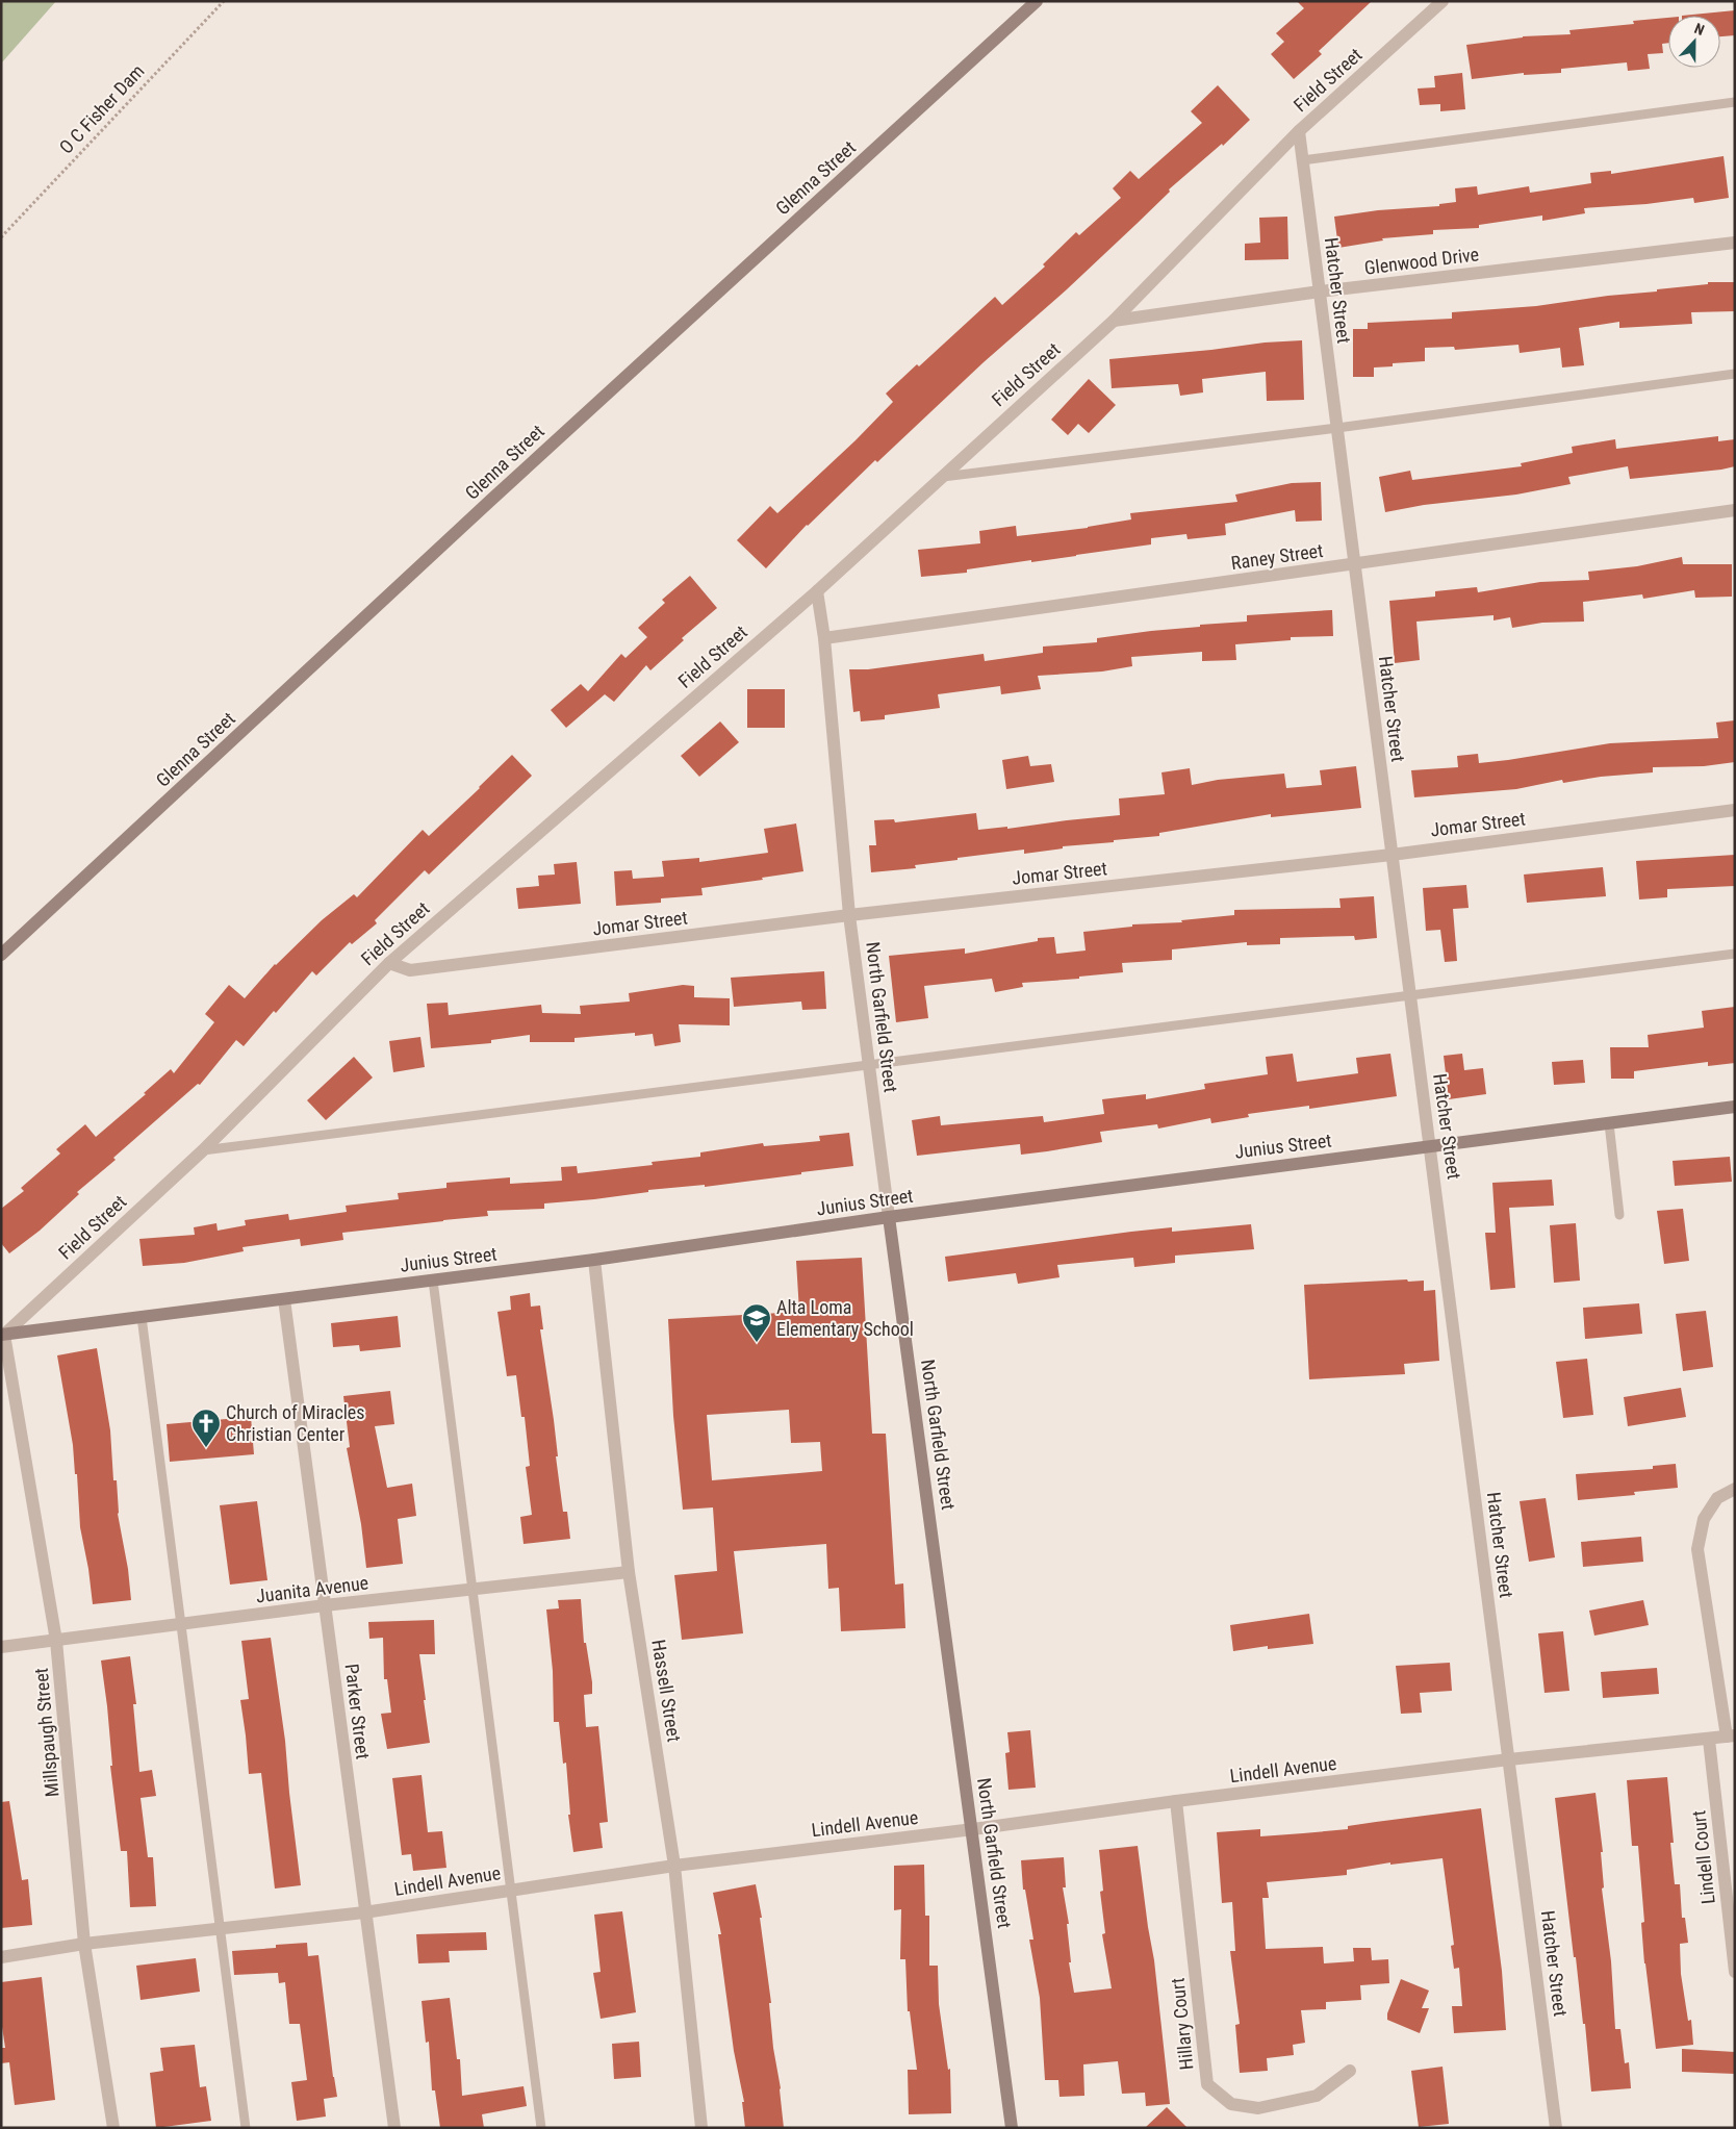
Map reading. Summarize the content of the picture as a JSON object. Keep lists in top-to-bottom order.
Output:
{
  "streets": {
    "street": [
      "Field Street",
      "Glenna Street",
      "Glenwood Drive",
      "Hatcher Street",
      "Raney Street",
      "Jomar Street",
      "North Garfield Street",
      "Junius Street",
      "Juanita Avenue",
      "Hassell Street",
      "Parker Street",
      "Millspaugh Street",
      "Lindell Avenue",
      "Lindell Court",
      "Hillary Court"
    ],
    "path": ["O C Fisher Dam"]
  },
  "crossings": [
    ["Field Street", "Glenwood Drive"],
    ["Field Street", "Hatcher Street"],
    ["Field Street", "Jomar Street"],
    ["Field Street", "North Garfield Street"],
    ["Field Street", "Junius Street"],
    ["Field Street", "Millspaugh Street"],
    ["Glenwood Drive", "Hatcher Street"],
    ["Hatcher Street", "Raney Street"],
    ["Hatcher Street", "Jomar Street"],
    ["Hatcher Street", "Junius Street"],
    ["Hatcher Street", "Lindell Avenue"],
    ["Raney Street", "North Garfield Street"],
    ["Jomar Street", "North Garfield Street"],
    ["North Garfield Street", "Junius Street"],
    ["North Garfield Street", "Lindell Avenue"],
    ["Junius Street", "Hassell Street"],
    ["Junius Street", "Parker Street"],
    ["Junius Street", "Millspaugh Street"],
    ["Juanita Avenue", "Hassell Street"],
    ["Juanita Avenue", "Parker Street"],
    ["Juanita Avenue", "Millspaugh Street"],
    ["Hassell Street", "Lindell Avenue"],
    ["Parker Street", "Lindell Avenue"],
    ["Millspaugh Street", "Lindell Avenue"],
    ["Lindell Avenue", "Lindell Court"],
    ["Lindell Avenue", "Hillary Court"]
  ],
  "places": {
    "school or university": ["Alta Loma Elementary School"],
    "church": ["Church of Miracles Christian Center"]
  },
  "north": "top"
}
